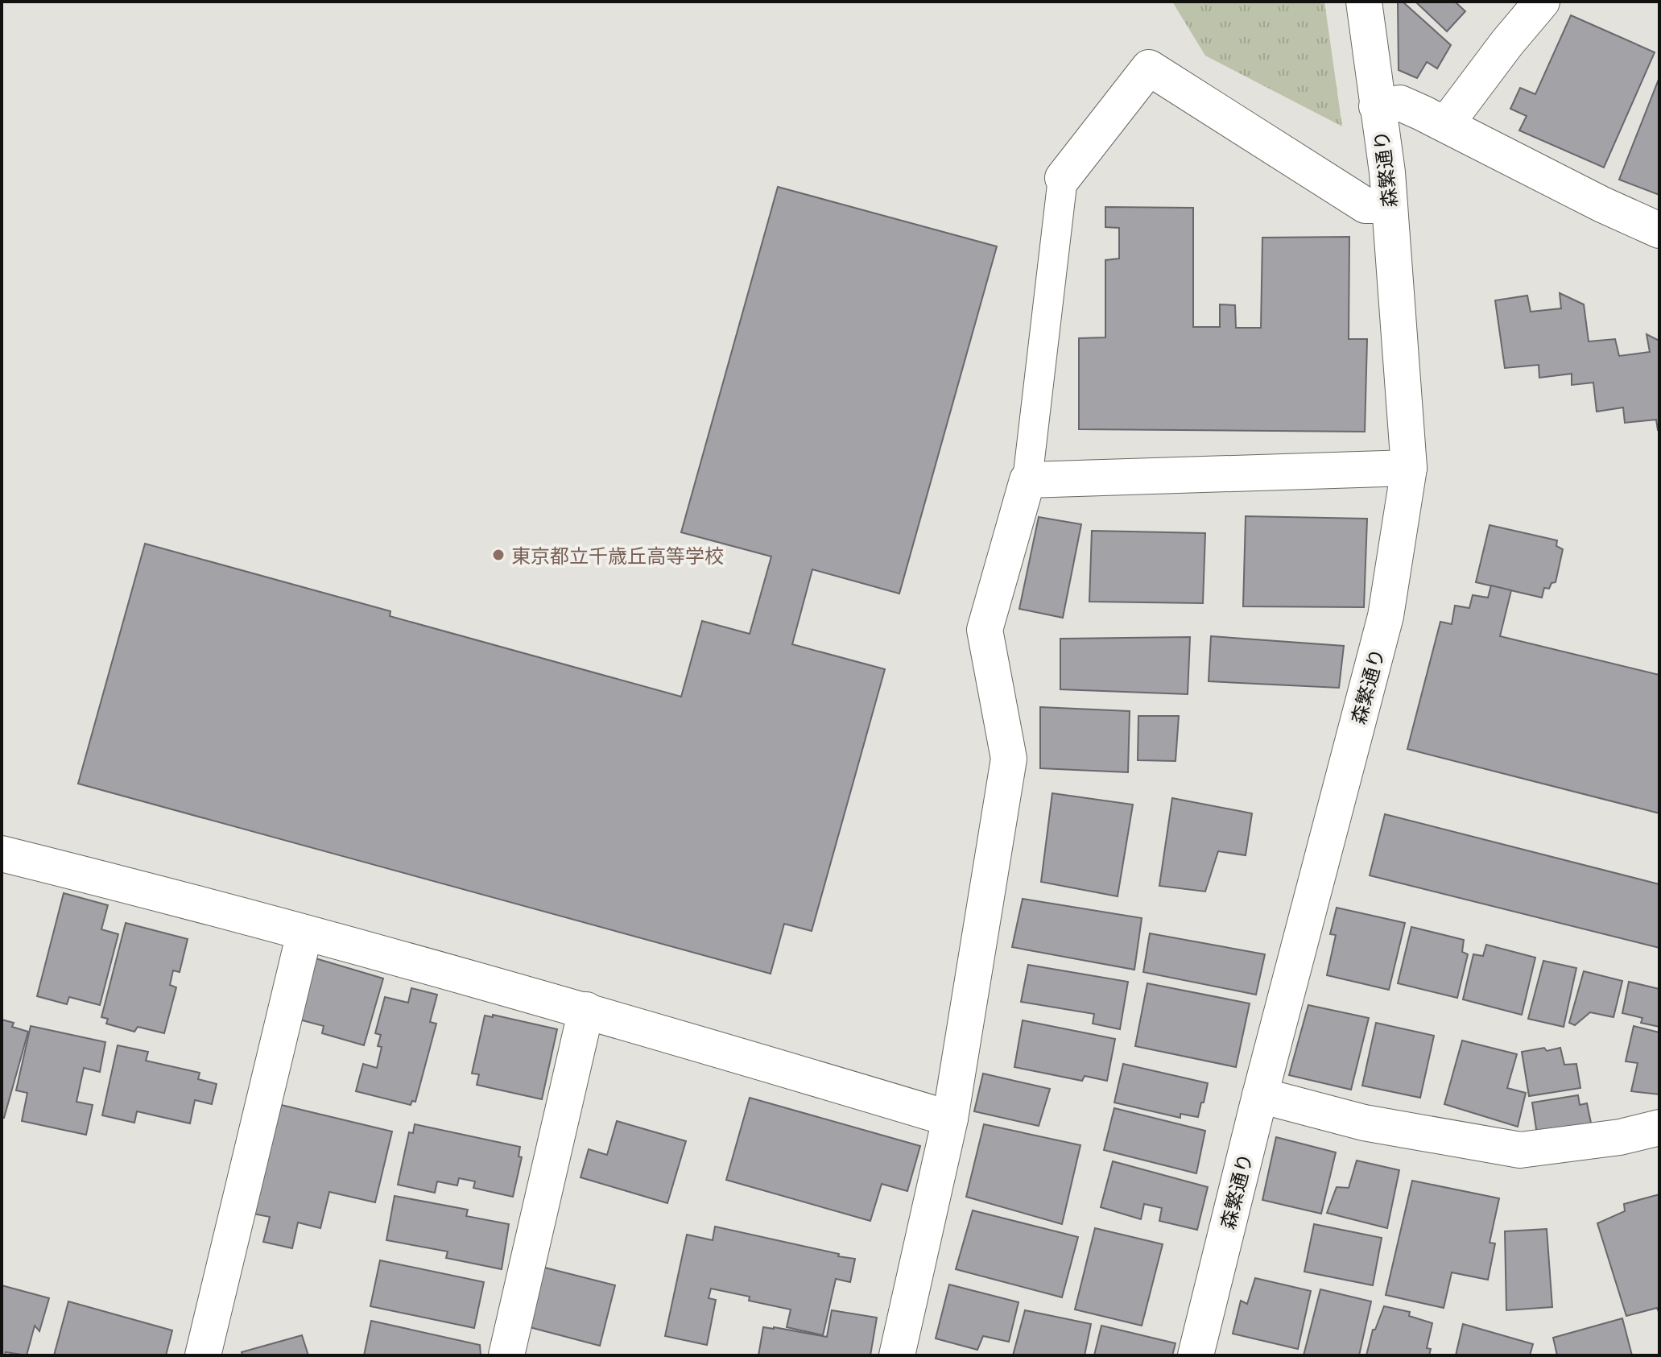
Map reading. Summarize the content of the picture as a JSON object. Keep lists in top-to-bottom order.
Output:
{
  "streets": {
    "street": ["森繁通り"]
  },
  "places": ["東京都立千歳丘高等学校"]
}
